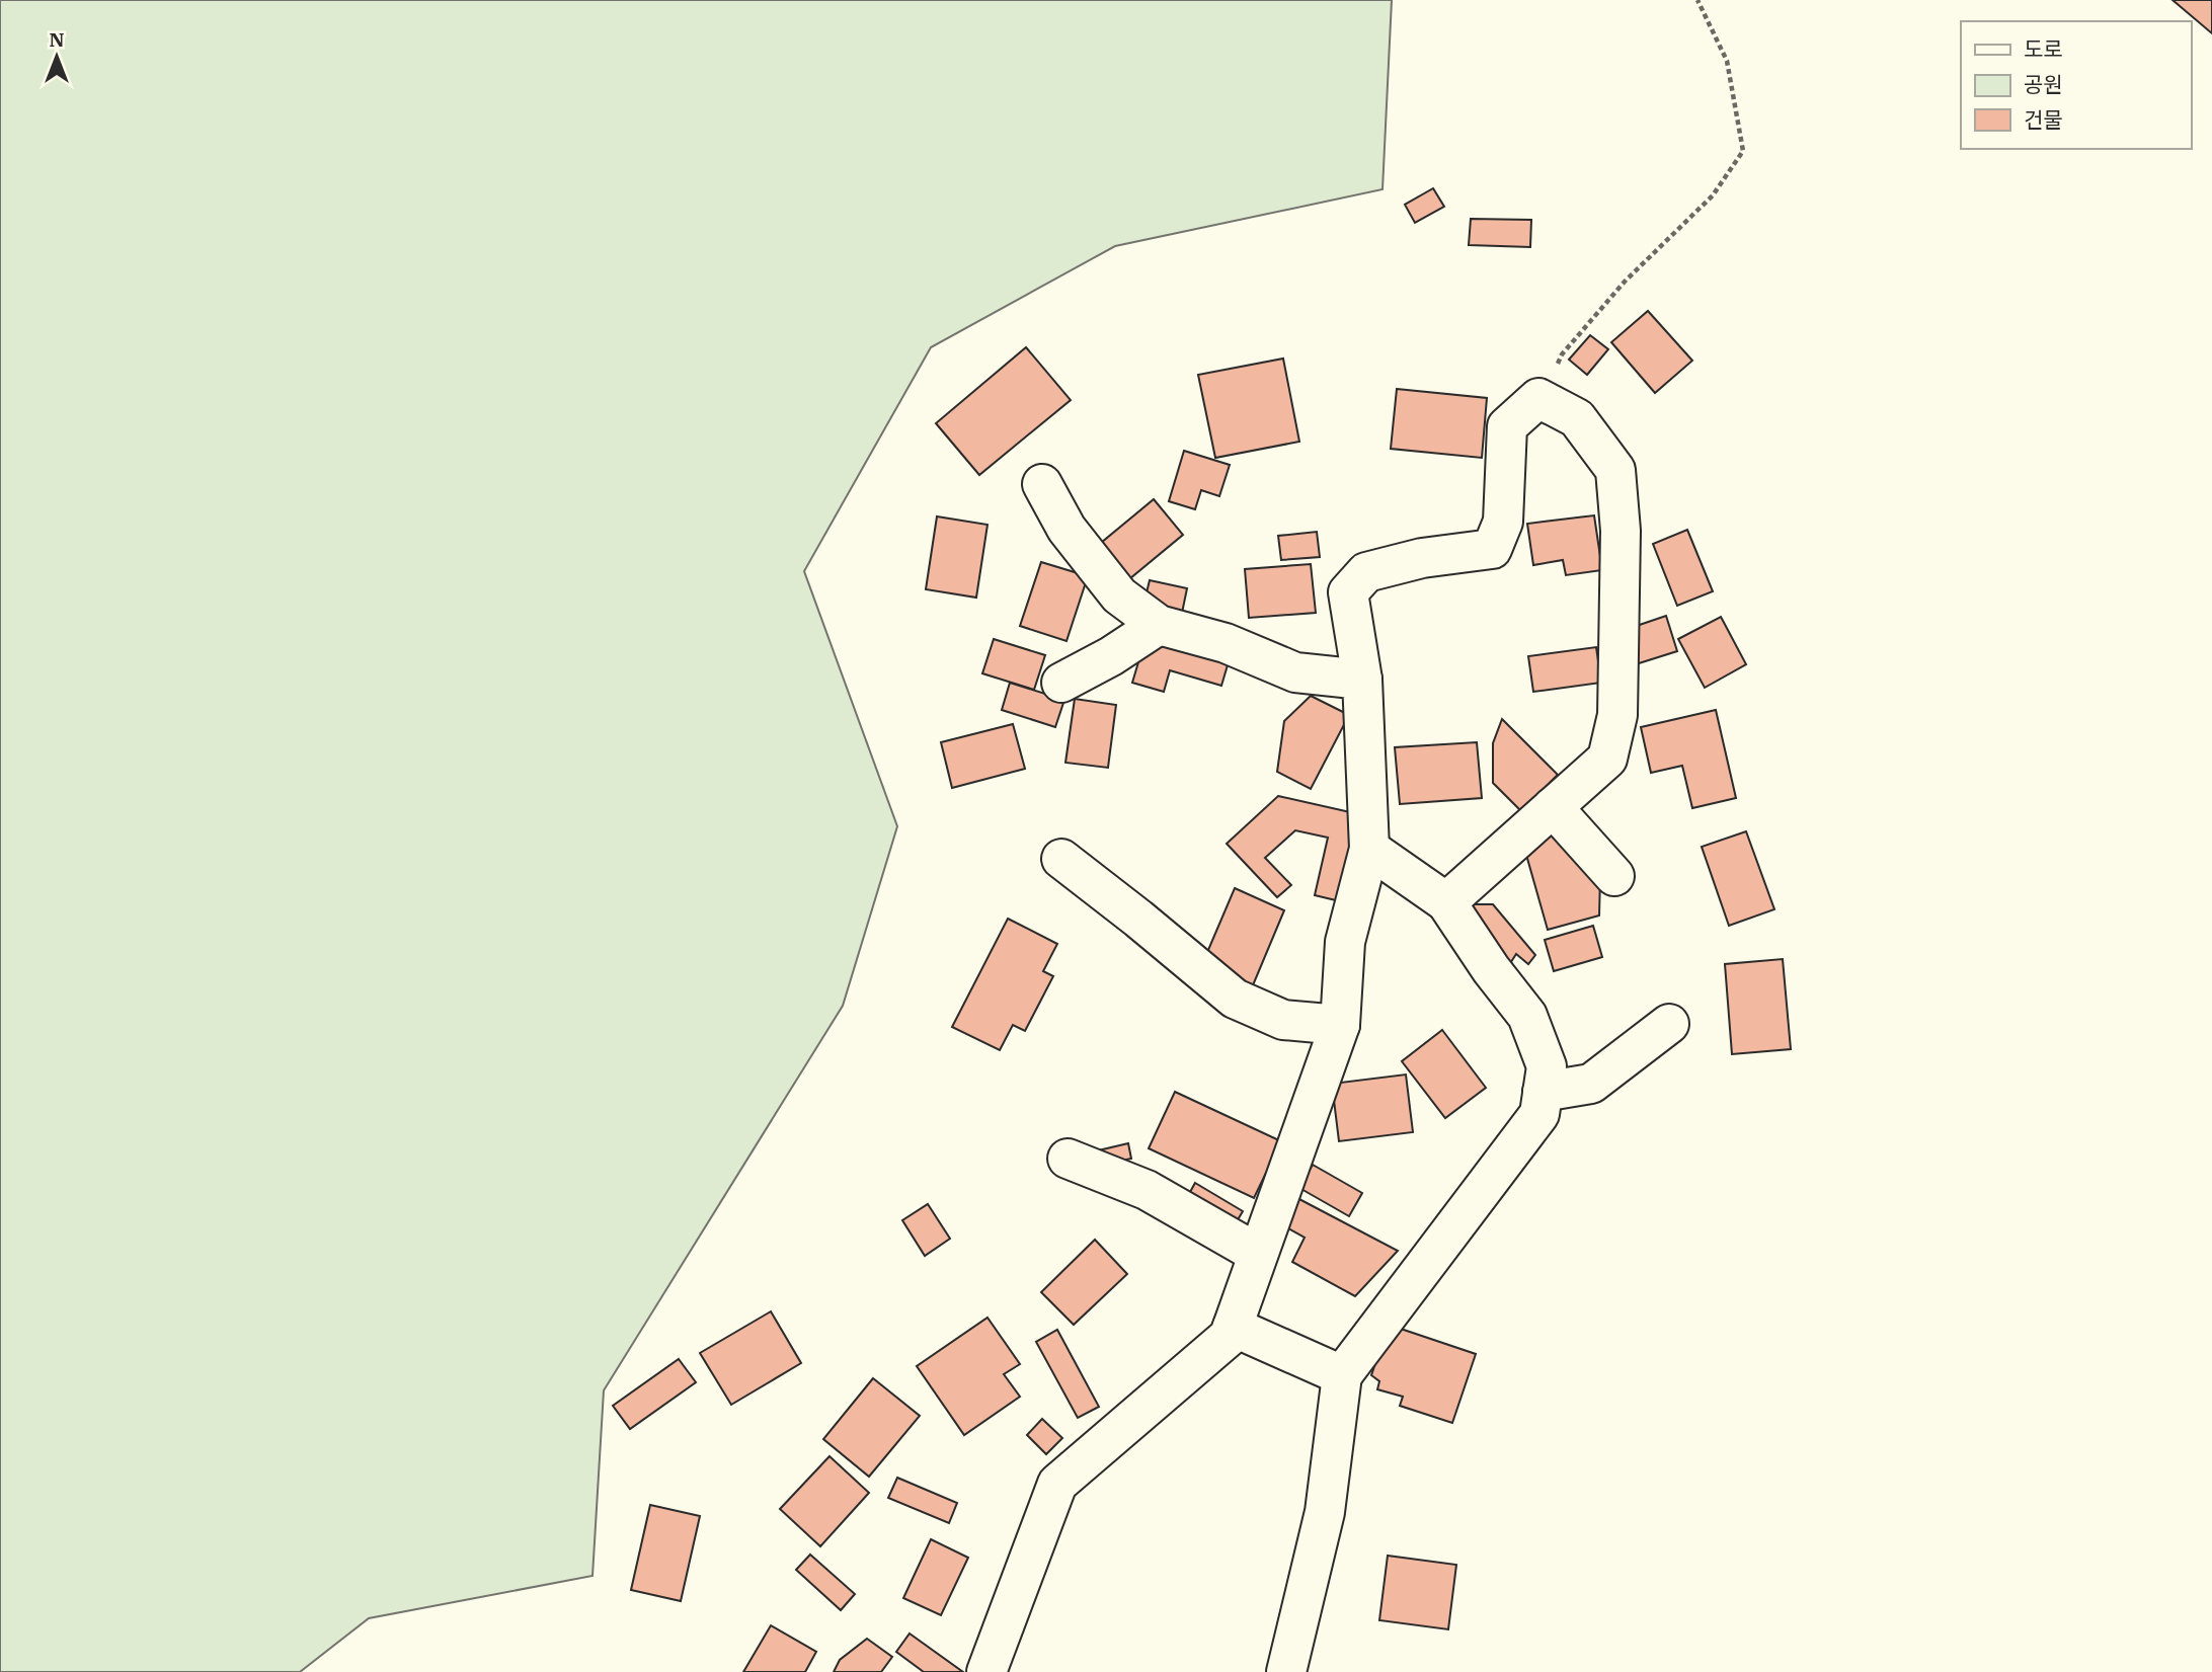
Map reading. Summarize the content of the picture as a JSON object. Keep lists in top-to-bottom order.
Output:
{
  "legend": ["도로", "공원", "건물"],
  "north": "top"
}
